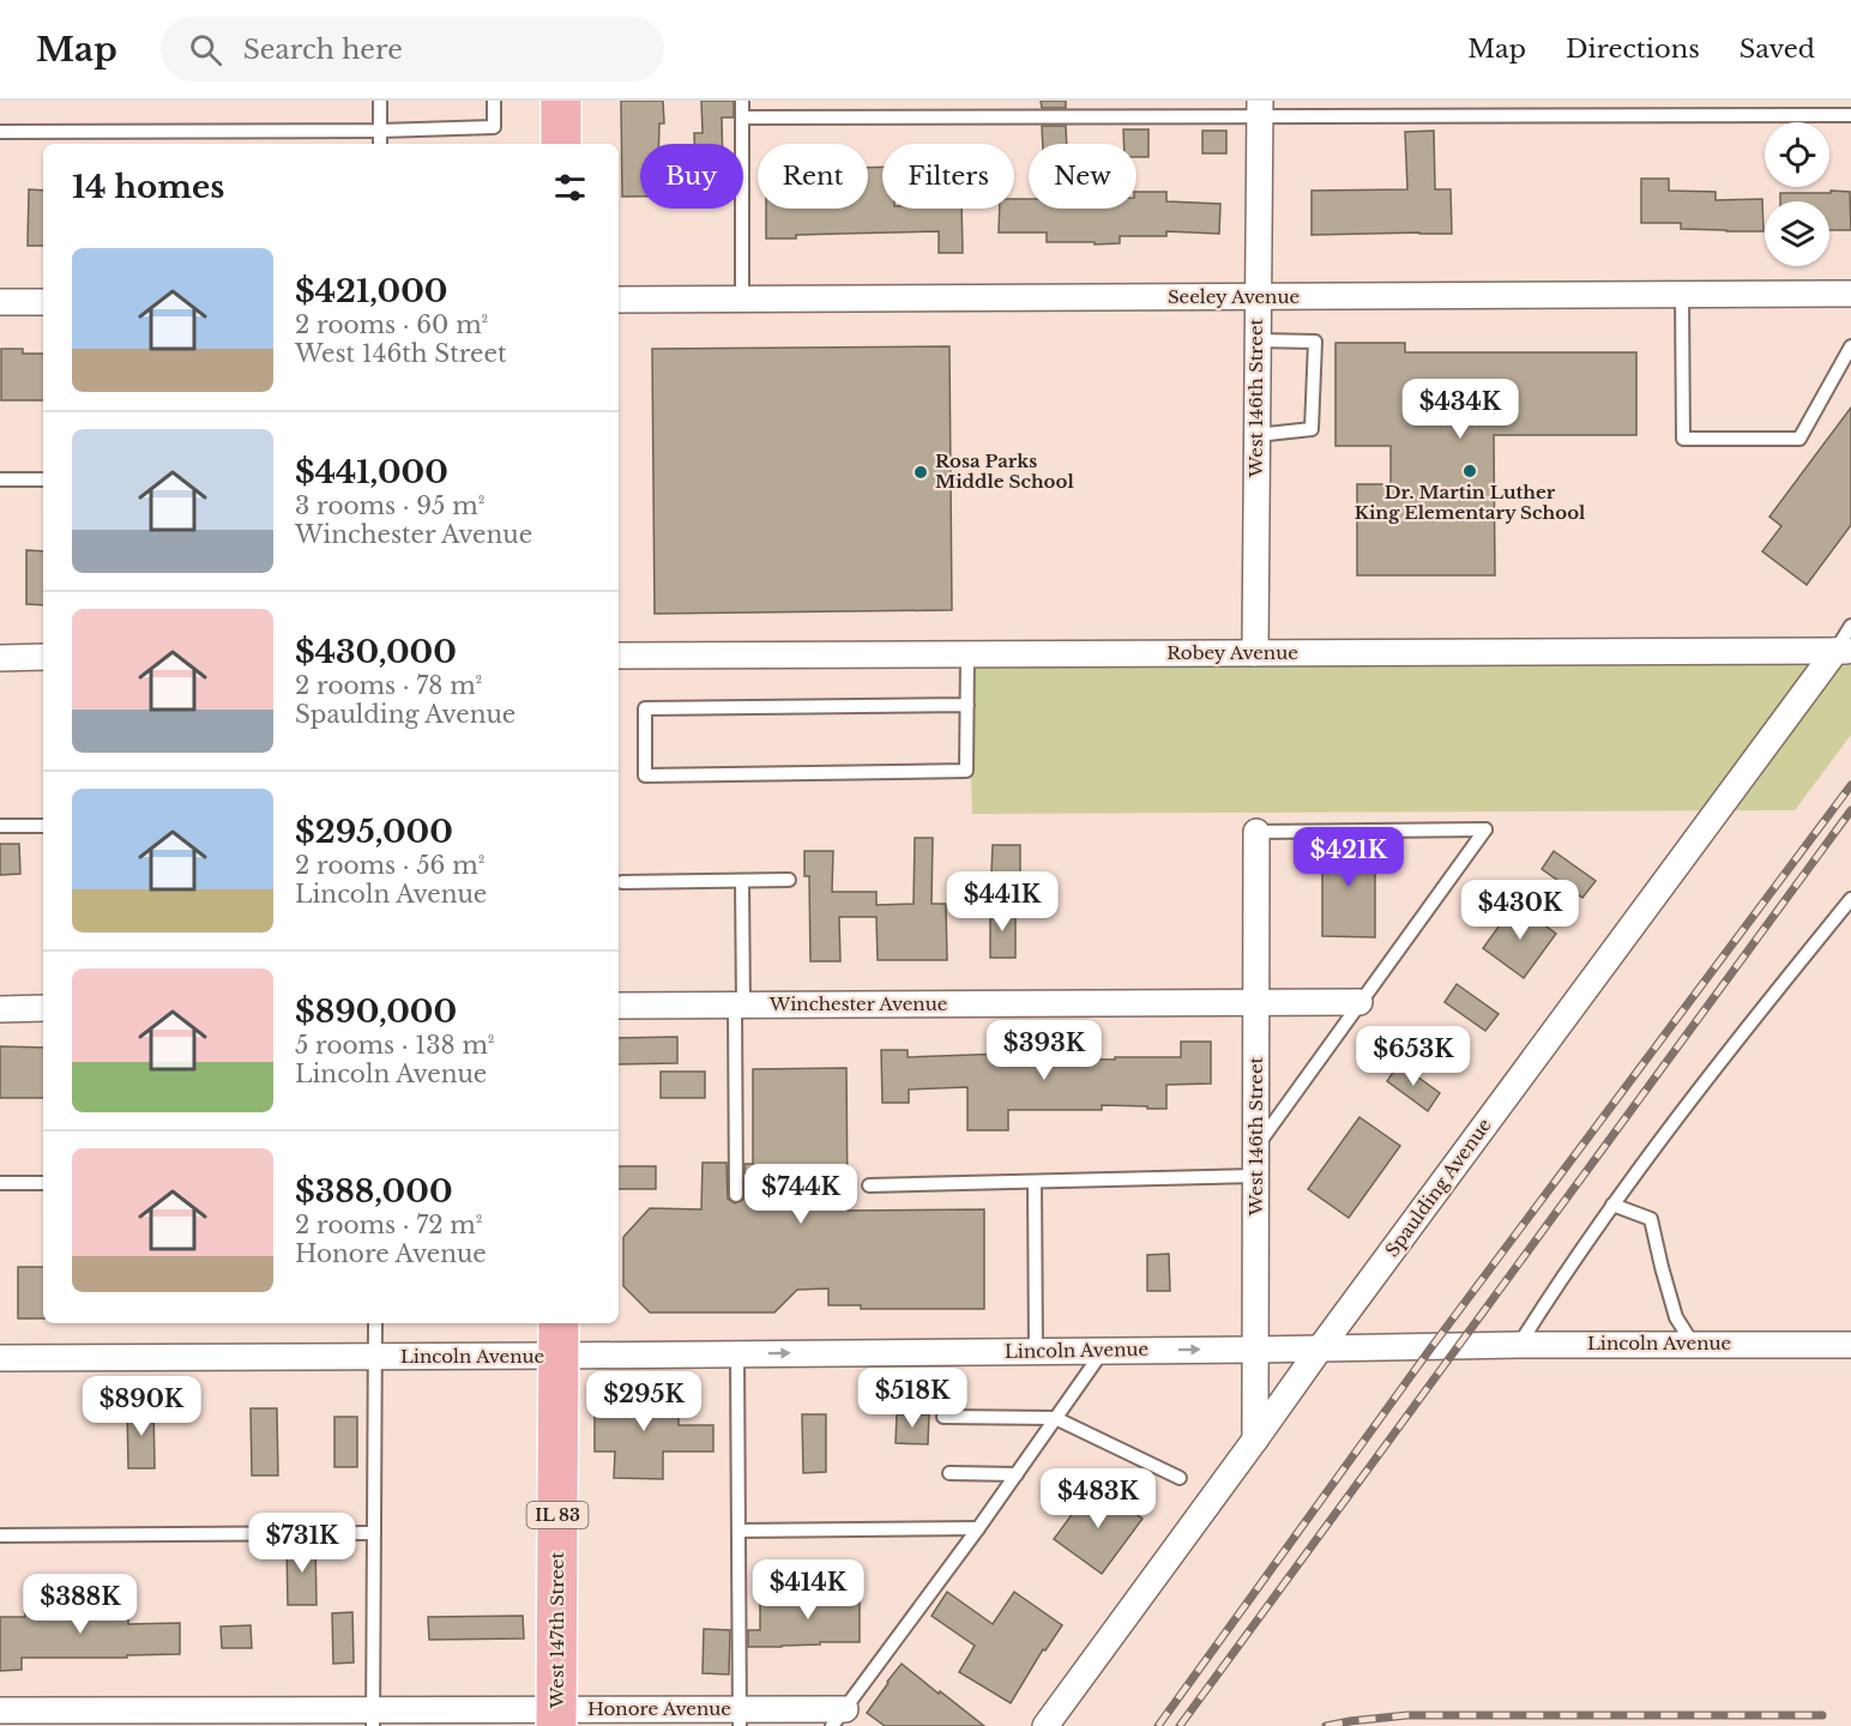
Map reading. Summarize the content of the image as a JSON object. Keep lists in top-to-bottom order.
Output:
{
  "streets": {
    "main road": ["IL 83", "West 147th Street"],
    "street": [
      "Seeley Avenue",
      "West 146th Street",
      "Robey Avenue",
      "Winchester Avenue",
      "Spaulding Avenue",
      "Lincoln Avenue",
      "Honore Avenue"
    ]
  },
  "crossings": [
    ["Seeley Avenue", "West 146th Street"],
    ["West 146th Street", "Robey Avenue"],
    ["West 146th Street", "Winchester Avenue"],
    ["West 146th Street", "Spaulding Avenue"],
    ["West 146th Street", "Lincoln Avenue"],
    ["Robey Avenue", "Spaulding Avenue"],
    ["Spaulding Avenue", "Lincoln Avenue"],
    ["Lincoln Avenue", "West 147th Street"],
    ["West 147th Street", "Honore Avenue"]
  ],
  "places": ["Dr. Martin Luther King Elementary School", "Rosa Parks Middle School"],
  "page": {
    "header": "Map",
    "search": "Search here",
    "nav": ["Map", "Directions", "Saved"],
    "chip": [
      "Buy",
      "Rent",
      "Filters",
      "New"
    ],
    "heading": "14 homes",
    "list": [
      {
        "name": "$421,000",
        "note": "2 rooms · 60 m² · West 146th Street"
      },
      {
        "name": "$441,000",
        "note": "3 rooms · 95 m² · Winchester Avenue"
      },
      {
        "name": "$430,000",
        "note": "2 rooms · 78 m² · Spaulding Avenue"
      },
      {
        "name": "$295,000",
        "note": "2 rooms · 56 m² · Lincoln Avenue"
      },
      {
        "name": "$890,000",
        "note": "5 rooms · 138 m² · Lincoln Avenue"
      },
      {
        "name": "$388,000",
        "note": "2 rooms · 72 m² · Honore Avenue"
      }
    ],
    "price": [
      "$434K",
      "$421K",
      "$441K",
      "$430K",
      "$393K",
      "$653K",
      "$744K",
      "$518K",
      "$295K",
      "$890K",
      "$483K",
      "$731K",
      "$414K",
      "$388K"
    ]
  }
}
